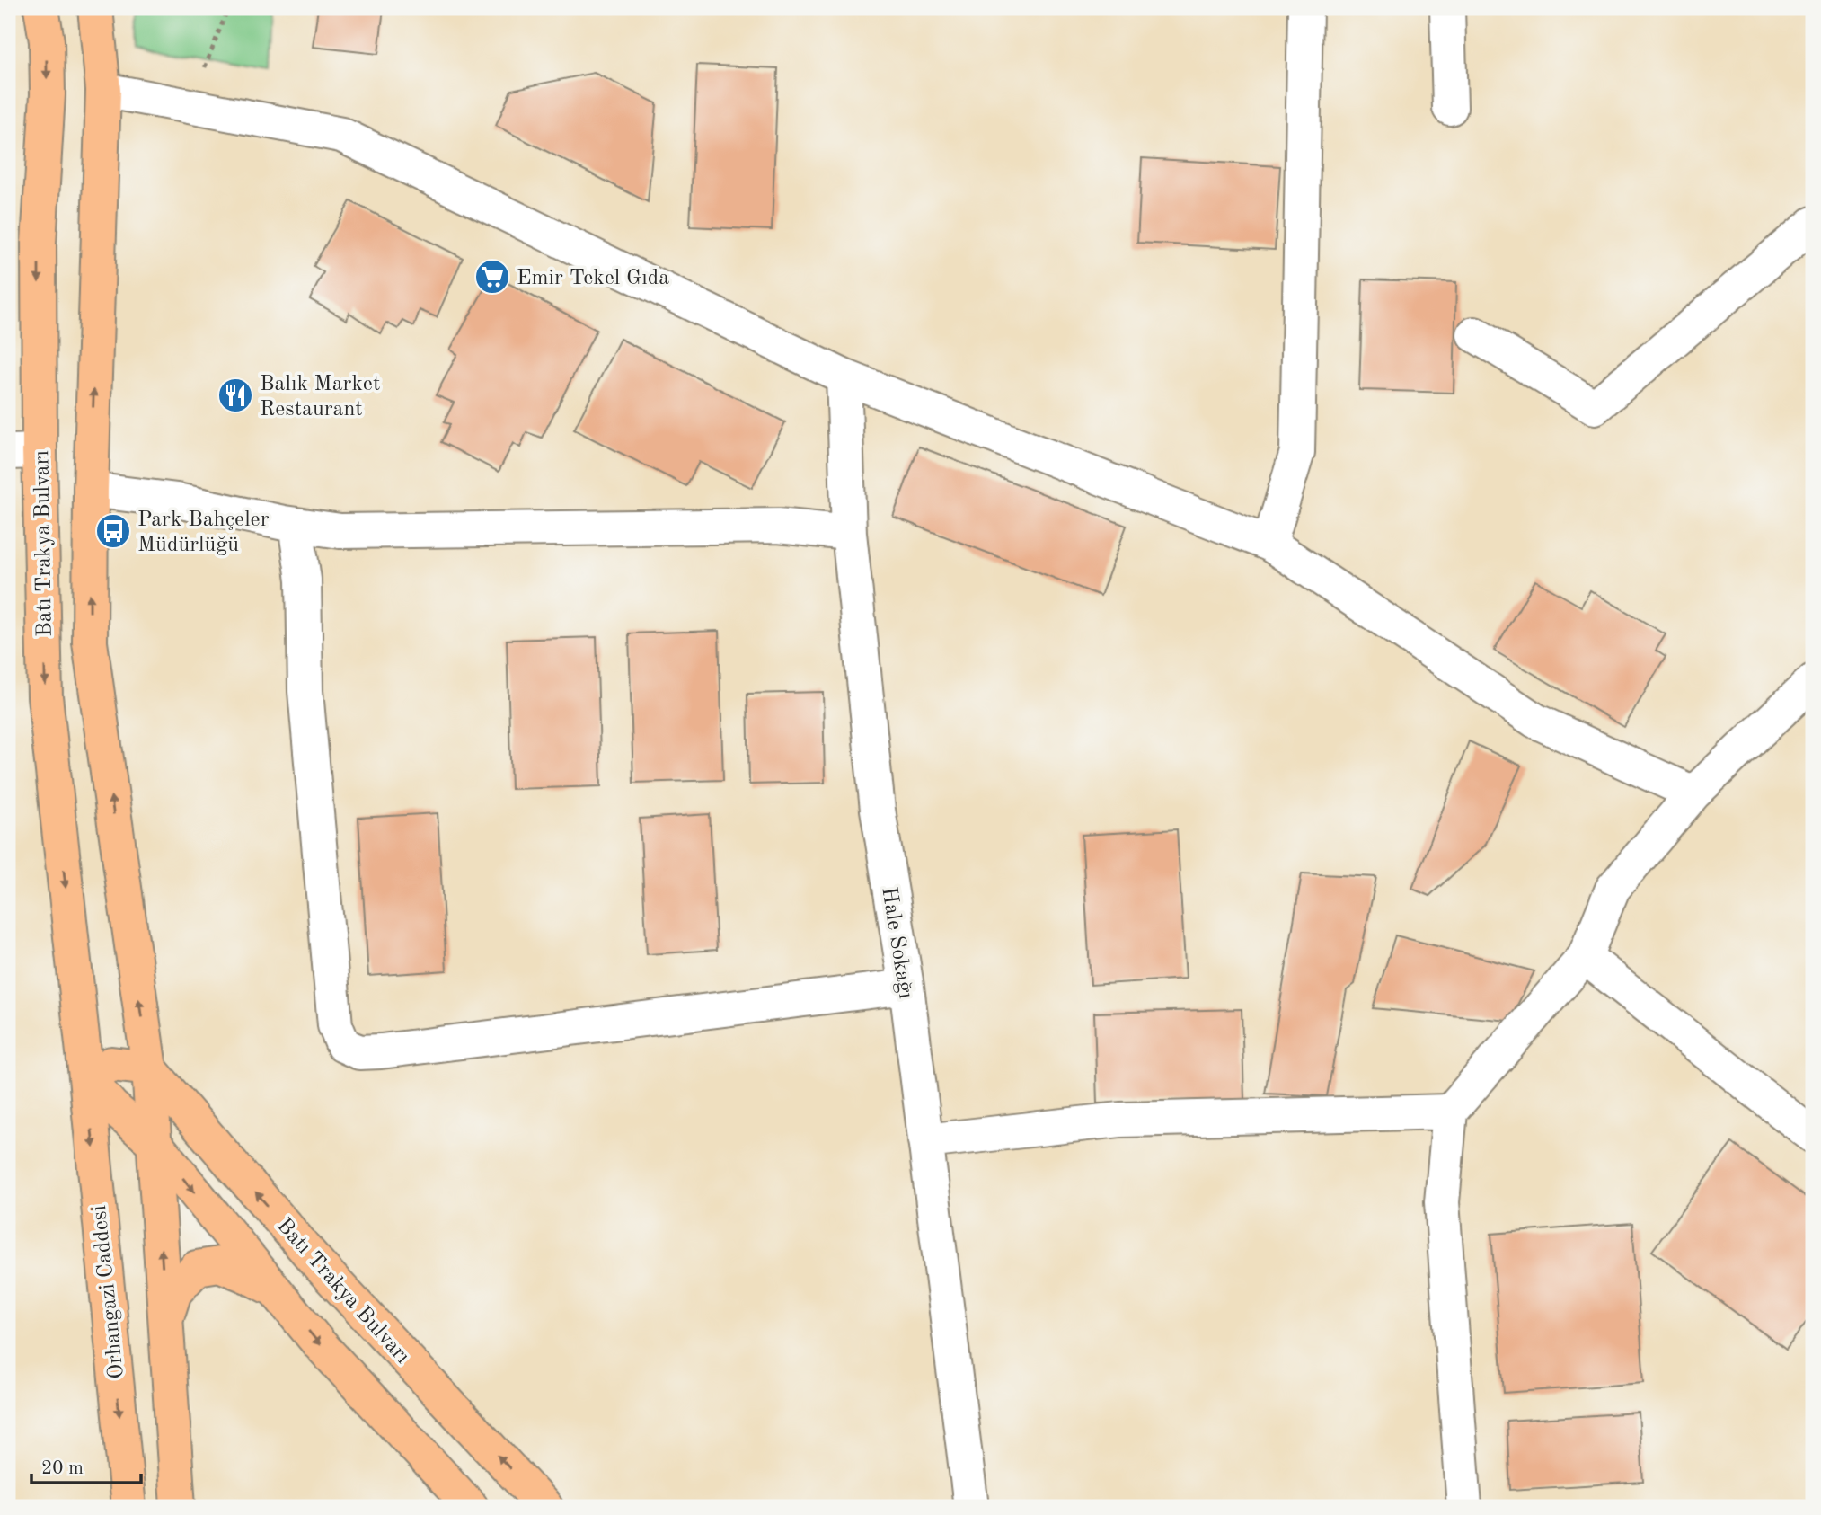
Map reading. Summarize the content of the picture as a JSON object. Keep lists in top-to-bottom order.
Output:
{
  "streets": {
    "main road": ["Batı Trakya Bulvarı", "Orhangazi Caddesi"],
    "street": ["Hale Sokağı"]
  },
  "crossings": [
    ["Batı Trakya Bulvarı", "Orhangazi Caddesi"]
  ],
  "places": {
    "supermarket": ["Emir Tekel Gıda"],
    "restaurant": ["Balık Market Restaurant"],
    "bus stop": ["Park Bahçeler Müdürlüğü"]
  },
  "scale_bar": "20 m"
}
